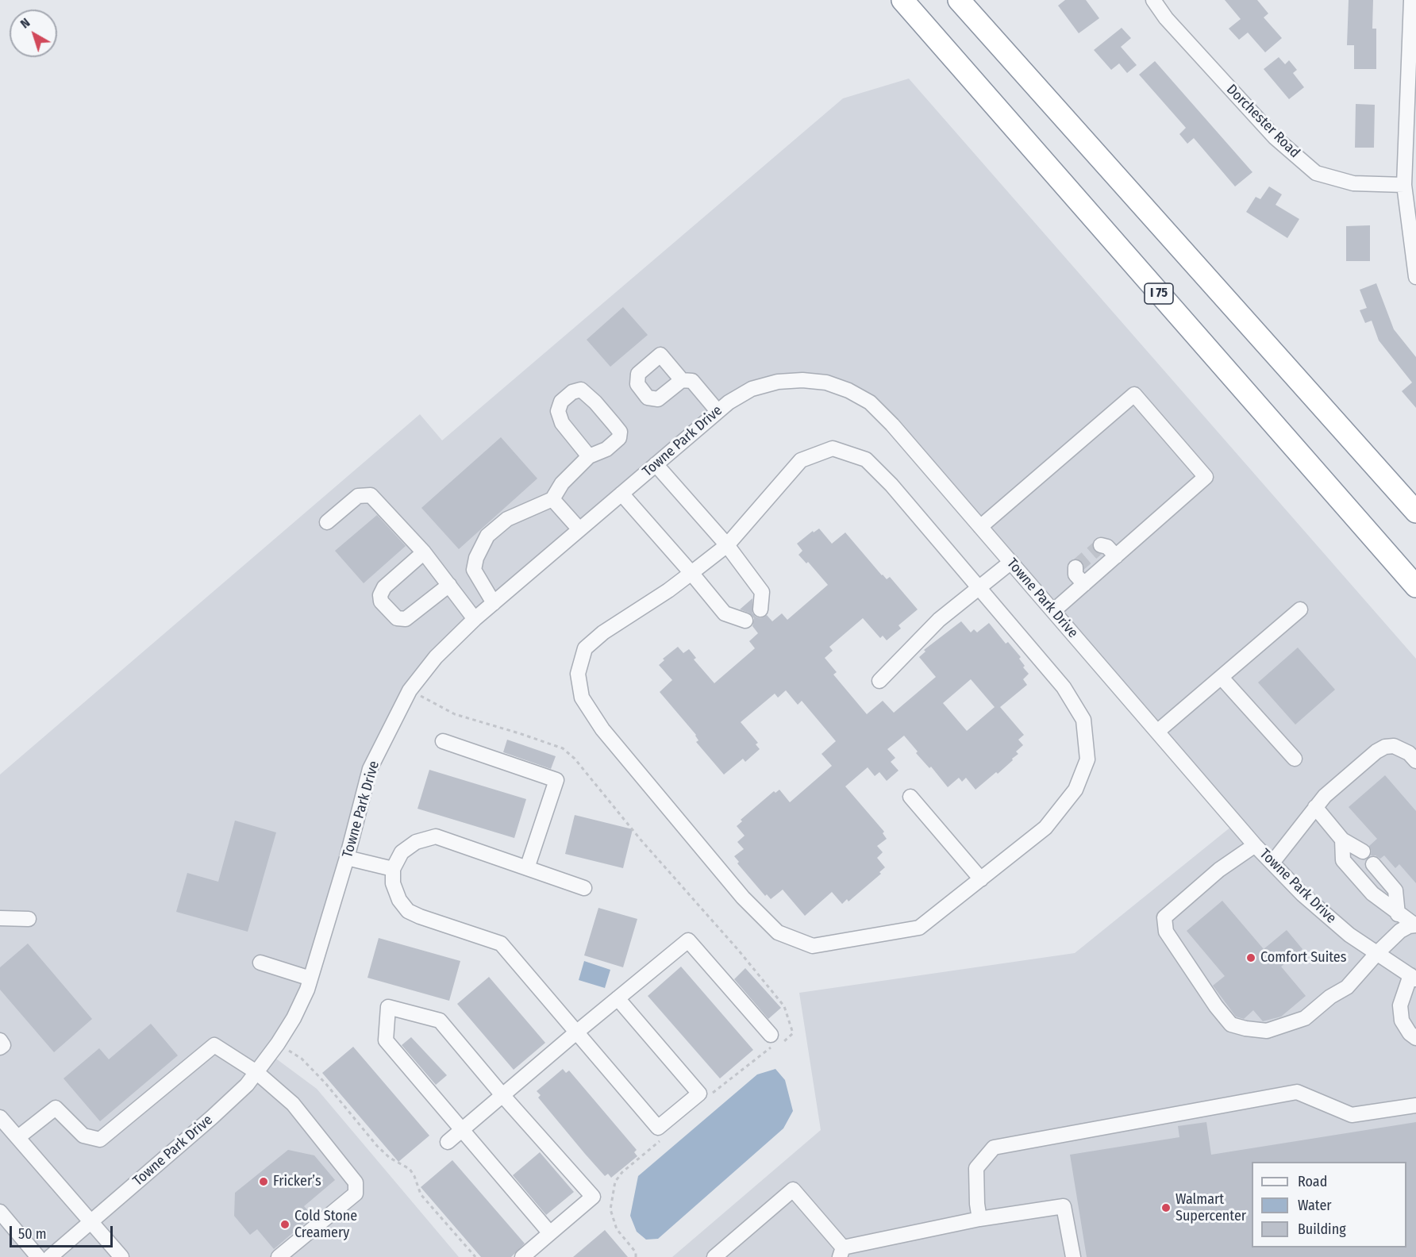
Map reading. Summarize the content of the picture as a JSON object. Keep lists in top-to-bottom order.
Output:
{
  "streets": {
    "highway": ["I 75"],
    "street": ["Dorchester Road", "Towne Park Drive"]
  },
  "places": [
    "Comfort Suites",
    "Fricker’s",
    "Walmart Supercenter",
    "Cold Stone Creamery"
  ],
  "legend": ["Road", "Water", "Building"],
  "scale_bar": "50 m",
  "north": "top left"
}
